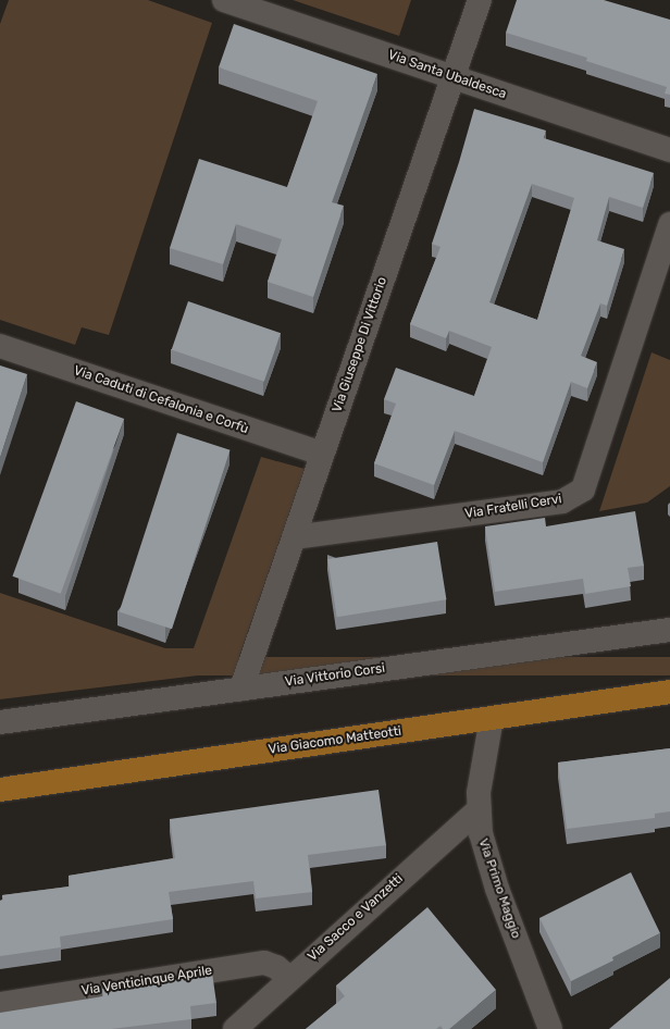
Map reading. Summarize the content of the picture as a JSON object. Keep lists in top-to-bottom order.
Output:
{
  "streets": {
    "main road": ["Via Giacomo Matteotti"],
    "street": [
      "Via Santa Ubaldesca",
      "Via Giuseppe Di Vittorio",
      "Via Caduti di Cefalonia e Corfù",
      "Via Fratelli Cervi",
      "Via Vittorio Corsi",
      "Via Primo Maggio",
      "Via Sacco e Vanzetti",
      "Via Venticinque Aprile"
    ]
  },
  "crossings": [
    ["Via Santa Ubaldesca", "Via Giuseppe Di Vittorio"],
    ["Via Giuseppe Di Vittorio", "Via Caduti di Cefalonia e Corfù"],
    ["Via Giuseppe Di Vittorio", "Via Fratelli Cervi"],
    ["Via Giuseppe Di Vittorio", "Via Vittorio Corsi"],
    ["Via Giacomo Matteotti", "Via Primo Maggio"],
    ["Via Primo Maggio", "Via Sacco e Vanzetti"],
    ["Via Sacco e Vanzetti", "Via Venticinque Aprile"]
  ]
}
